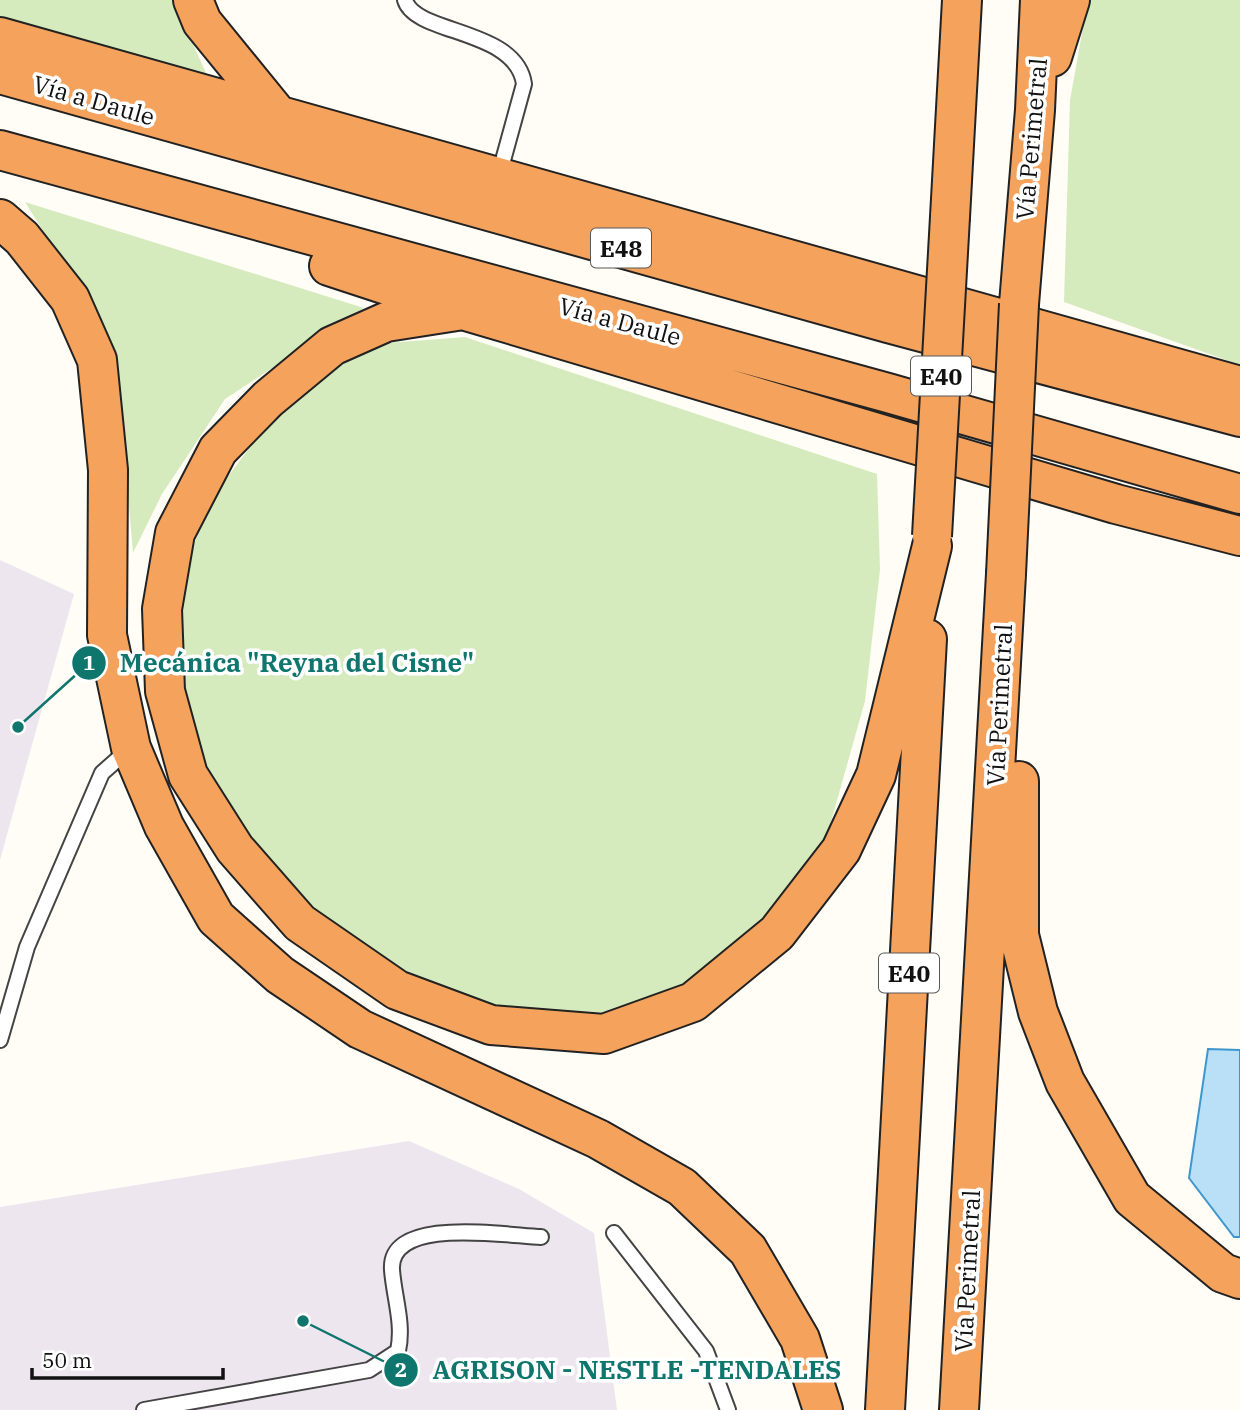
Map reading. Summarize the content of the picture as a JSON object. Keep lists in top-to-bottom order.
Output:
{
  "streets": {
    "highway": [
      "Vía a Daule",
      "Vía Perimetral",
      "E48",
      "E40"
    ]
  },
  "places": ["Mecánica \"Reyna del Cisne\"", "AGRISON - NESTLE -TENDALES"],
  "scale_bar": "50 m"
}
